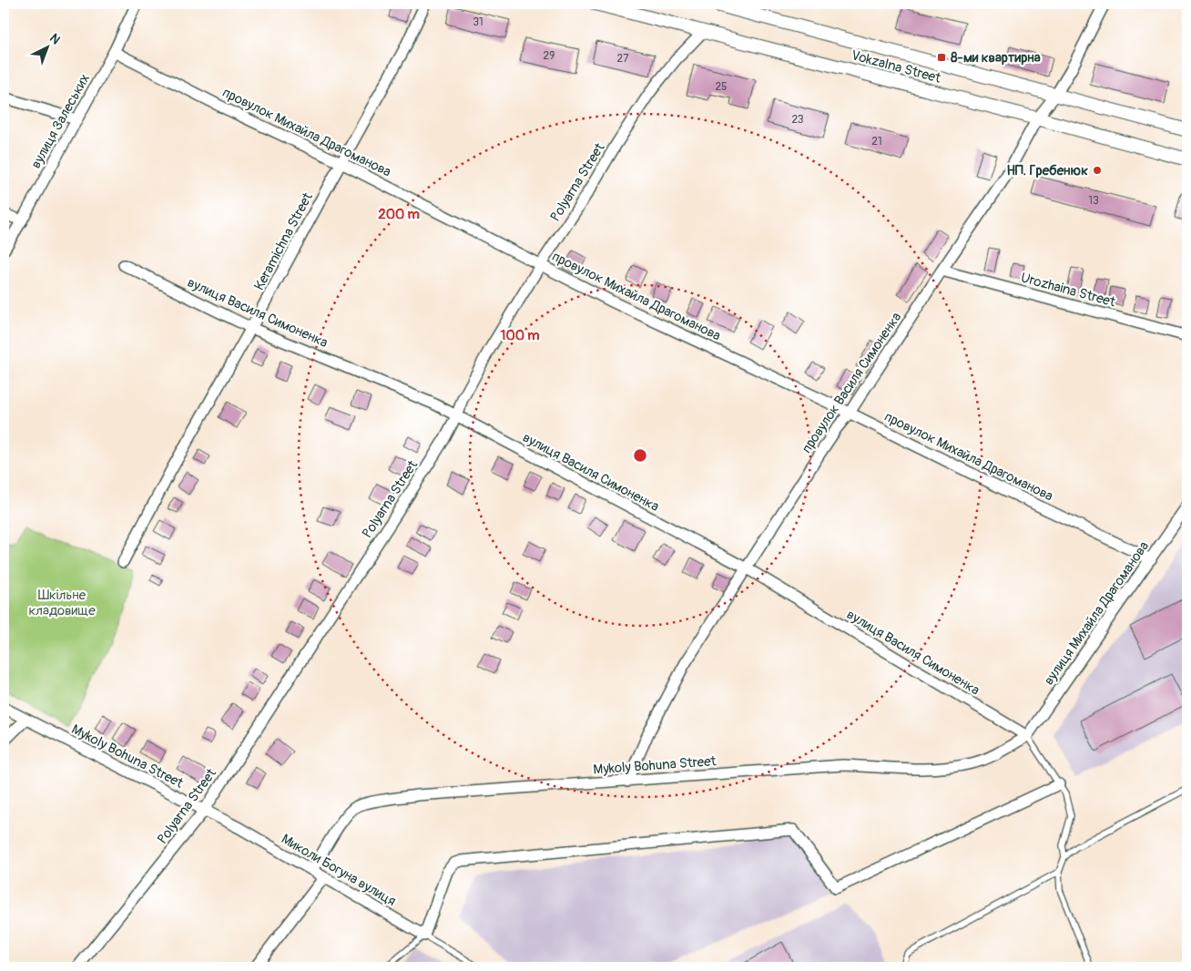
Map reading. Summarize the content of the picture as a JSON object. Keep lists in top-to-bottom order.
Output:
{
  "streets": {
    "street": [
      "Vokzalna Street",
      "вулиця Залеських",
      "провулок Михайла Драгоманова",
      "Polyarna Street",
      "Keramichna Street",
      "Urozhaina Street",
      "вулиця Василя Симоненка",
      "провулок Василя Симоненка",
      "вулиця Михайла Драгоманова",
      "Mykoly Bohuna Street",
      "Миколи Богуна вулиця"
    ]
  },
  "crossings": [
    ["Vokzalna Street", "Polyarna Street"],
    ["Vokzalna Street", "провулок Василя Симоненка"],
    ["вулиця Залеських", "провулок Михайла Драгоманова"],
    ["провулок Михайла Драгоманова", "Polyarna Street"],
    ["провулок Михайла Драгоманова", "Keramichna Street"],
    ["провулок Михайла Драгоманова", "провулок Василя Симоненка"],
    ["провулок Михайла Драгоманова", "вулиця Михайла Драгоманова"],
    ["Polyarna Street", "вулиця Василя Симоненка"],
    ["Polyarna Street", "Mykoly Bohuna Street"],
    ["Keramichna Street", "вулиця Василя Симоненка"],
    ["Urozhaina Street", "провулок Василя Симоненка"],
    ["вулиця Василя Симоненка", "провулок Василя Симоненка"],
    ["вулиця Василя Симоненка", "вулиця Михайла Драгоманова"],
    ["вулиця Василя Симоненка", "Mykoly Bohuna Street"],
    ["провулок Василя Симоненка", "Mykoly Bohuna Street"],
    ["вулиця Михайла Драгоманова", "Mykoly Bohuna Street"],
    ["Mykoly Bohuna Street", "Миколи Богуна вулиця"]
  ],
  "parks": ["Шкільне кладовище"],
  "places": {
    "transit": ["8-ми квартирна"],
    "other": ["НП. Гребенюк"]
  },
  "house_numbers": [
    "31",
    "29",
    "27",
    "25",
    "23",
    "21",
    "13"
  ],
  "north": "top right",
  "rings": ["200 m", "100 m"]
}
